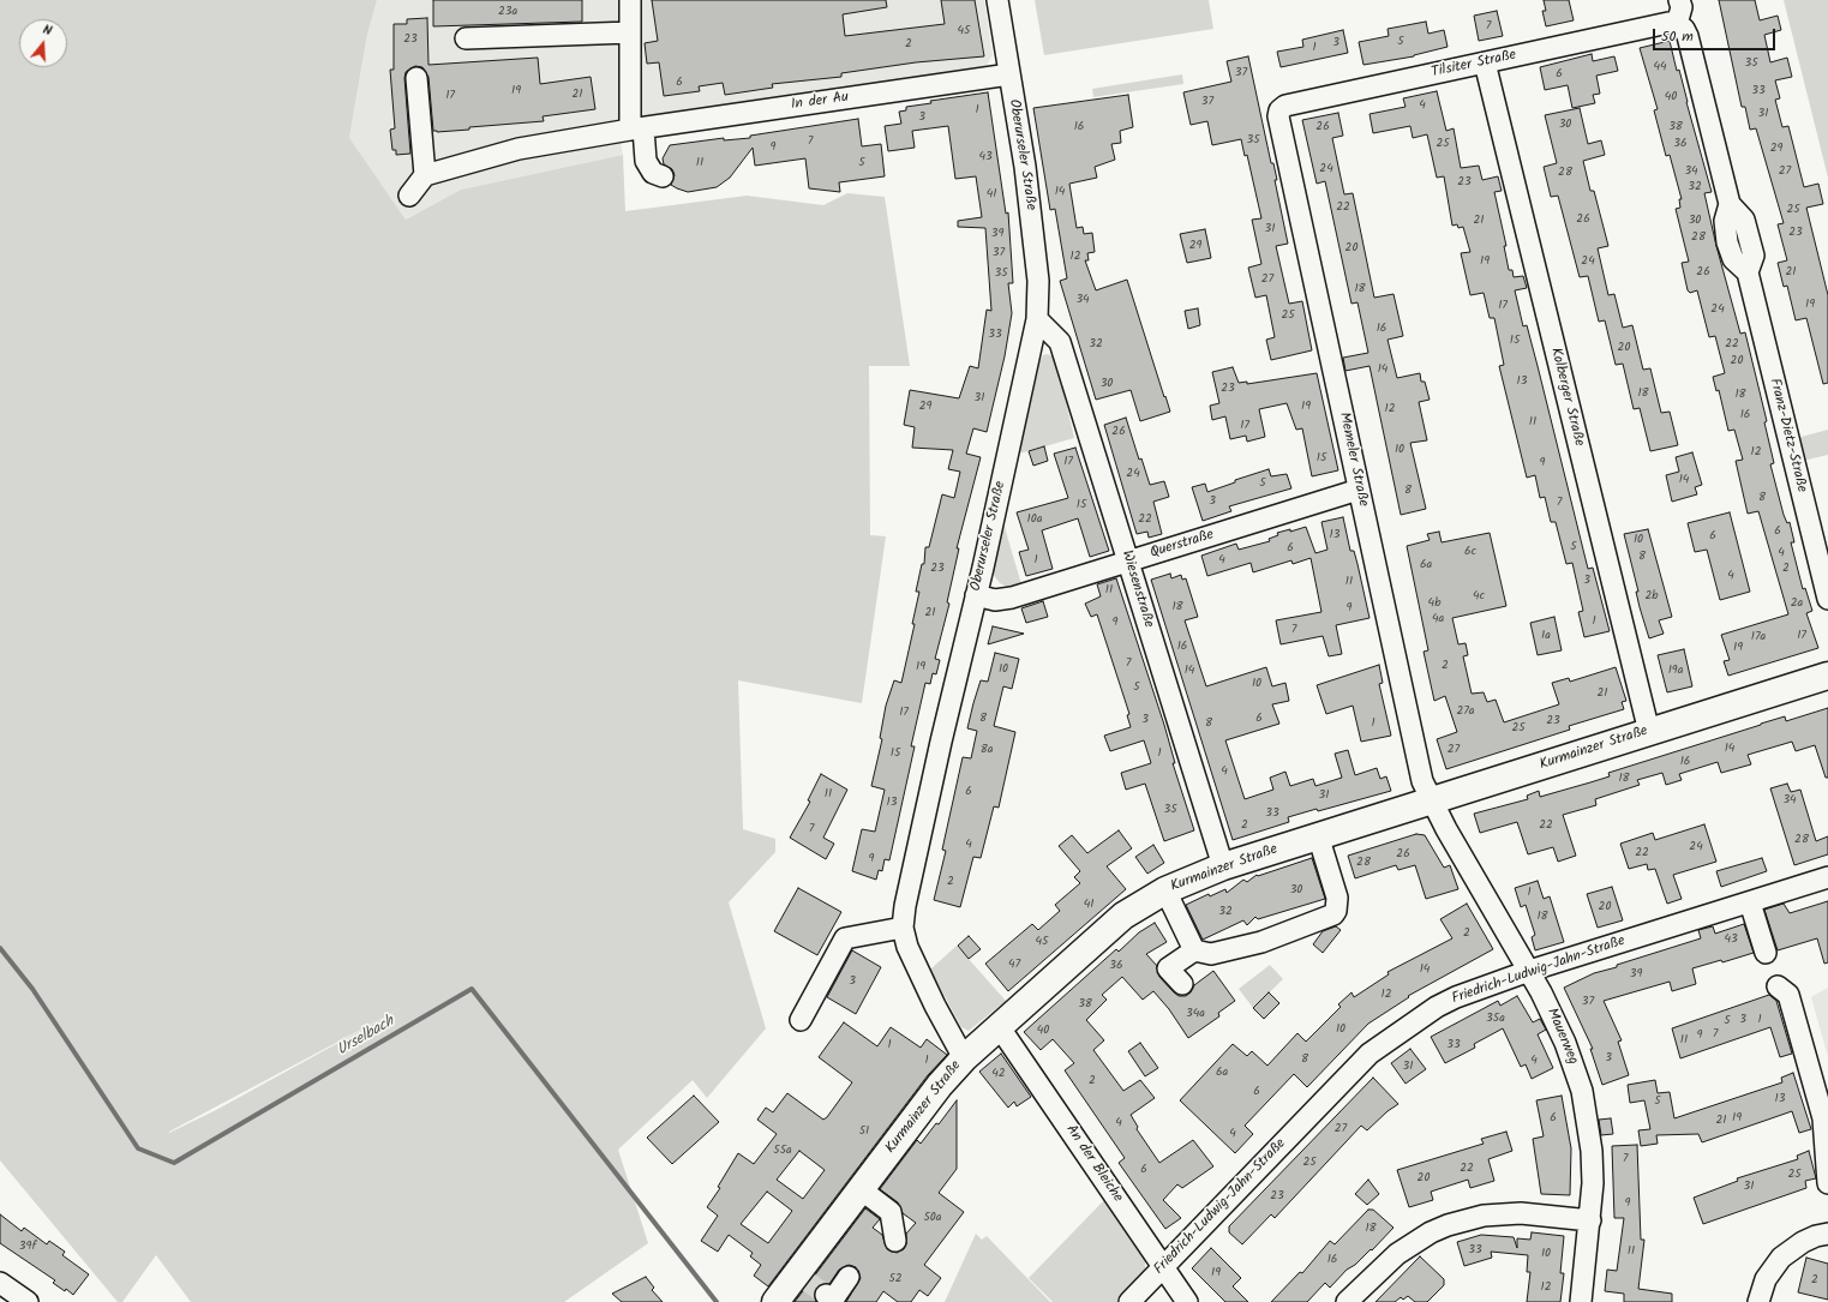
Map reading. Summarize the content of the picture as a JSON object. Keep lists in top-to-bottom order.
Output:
{
  "streets": {
    "main road": ["Kurmainzer Straße"],
    "street": [
      "Tilsiter Straße",
      "In der Au",
      "Oberurseler Straße",
      "Kolberger Straße",
      "Franz-Dietz-Straße",
      "Memeler Straße",
      "Querstraße",
      "Wiesenstraße",
      "Friedrich-Ludwig-Jahn-Straße",
      "Mauerweg",
      "An der Bleiche"
    ]
  },
  "crossings": [
    ["Tilsiter Straße", "Kolberger Straße"],
    ["Tilsiter Straße", "Franz-Dietz-Straße"],
    ["Tilsiter Straße", "Memeler Straße"],
    ["In der Au", "Oberurseler Straße"],
    ["Oberurseler Straße", "Querstraße"],
    ["Oberurseler Straße", "Wiesenstraße"],
    ["Oberurseler Straße", "Kurmainzer Straße"],
    ["Kolberger Straße", "Kurmainzer Straße"],
    ["Memeler Straße", "Querstraße"],
    ["Memeler Straße", "Kurmainzer Straße"],
    ["Memeler Straße", "Mauerweg"],
    ["Querstraße", "Wiesenstraße"],
    ["Wiesenstraße", "Kurmainzer Straße"],
    ["Kurmainzer Straße", "Mauerweg"],
    ["Kurmainzer Straße", "An der Bleiche"],
    ["Friedrich-Ludwig-Jahn-Straße", "Mauerweg"],
    ["Friedrich-Ludwig-Jahn-Straße", "An der Bleiche"]
  ],
  "water": ["Urselbach"],
  "house_numbers": [
    "23a",
    "7",
    "45",
    "23",
    "5",
    "3",
    "2",
    "1",
    "35",
    "44",
    "37",
    "6",
    "6",
    "19",
    "33",
    "21",
    "17",
    "40",
    "37",
    "4",
    "1",
    "31",
    "3",
    "30",
    "16",
    "26",
    "38",
    "35",
    "7",
    "25",
    "36",
    "9",
    "29",
    "43",
    "11",
    "5",
    "24",
    "34",
    "27",
    "28",
    "23",
    "32",
    "14",
    "41",
    "22",
    "25",
    "26",
    "21",
    "30",
    "31",
    "23",
    "39",
    "28",
    "29",
    "20",
    "37",
    "12",
    "19",
    "24",
    "26",
    "21",
    "35",
    "27",
    "18",
    "34",
    "19",
    "17",
    "24",
    "25",
    "16",
    "33",
    "15",
    "32",
    "22",
    "20",
    "20",
    "14",
    "13",
    "30",
    "23",
    "18",
    "18",
    "31",
    "29",
    "19",
    "12",
    "16",
    "11",
    "17",
    "26",
    "10",
    "12",
    "15",
    "17",
    "9",
    "24",
    "14",
    "5",
    "8",
    "8",
    "3",
    "7",
    "15",
    "10a",
    "22",
    "6",
    "13",
    "6",
    "10",
    "5",
    "6",
    "6c",
    "4",
    "8",
    "1",
    "4",
    "6a",
    "23",
    "2",
    "4",
    "3",
    "11",
    "11",
    "4c",
    "2b",
    "4b",
    "2a",
    "18",
    "9",
    "21",
    "4a",
    "1",
    "9",
    "7",
    "1a",
    "17",
    "17a",
    "16",
    "19",
    "7",
    "2",
    "19",
    "10",
    "14",
    "19a",
    "10",
    "5",
    "21",
    "27a",
    "17",
    "8",
    "6",
    "3",
    "23",
    "8",
    "1",
    "25",
    "14",
    "8a",
    "27",
    "15",
    "1",
    "16",
    "4",
    "18",
    "6",
    "11",
    "31",
    "34",
    "13",
    "35",
    "33",
    "2",
    "22",
    "7",
    "28",
    "4",
    "24",
    "22",
    "26",
    "9",
    "28",
    "2",
    "30",
    "1",
    "41",
    "20",
    "32",
    "18",
    "2",
    "43",
    "45",
    "47",
    "36",
    "14",
    "39",
    "3",
    "12",
    "37",
    "38",
    "34a",
    "35a",
    "3",
    "1",
    "5",
    "10",
    "40",
    "7",
    "9",
    "11",
    "1",
    "33",
    "3",
    "8",
    "1",
    "4",
    "31",
    "6a",
    "42",
    "2",
    "6",
    "13",
    "5",
    "6",
    "19",
    "21",
    "4",
    "27",
    "51",
    "4",
    "55a",
    "7",
    "25",
    "22",
    "6",
    "25",
    "20",
    "31",
    "23",
    "9",
    "50a",
    "18",
    "39f",
    "33",
    "11",
    "10",
    "16",
    "19",
    "52",
    "2",
    "12"
  ],
  "scale_bar": "50 m",
  "north": "top"
}
